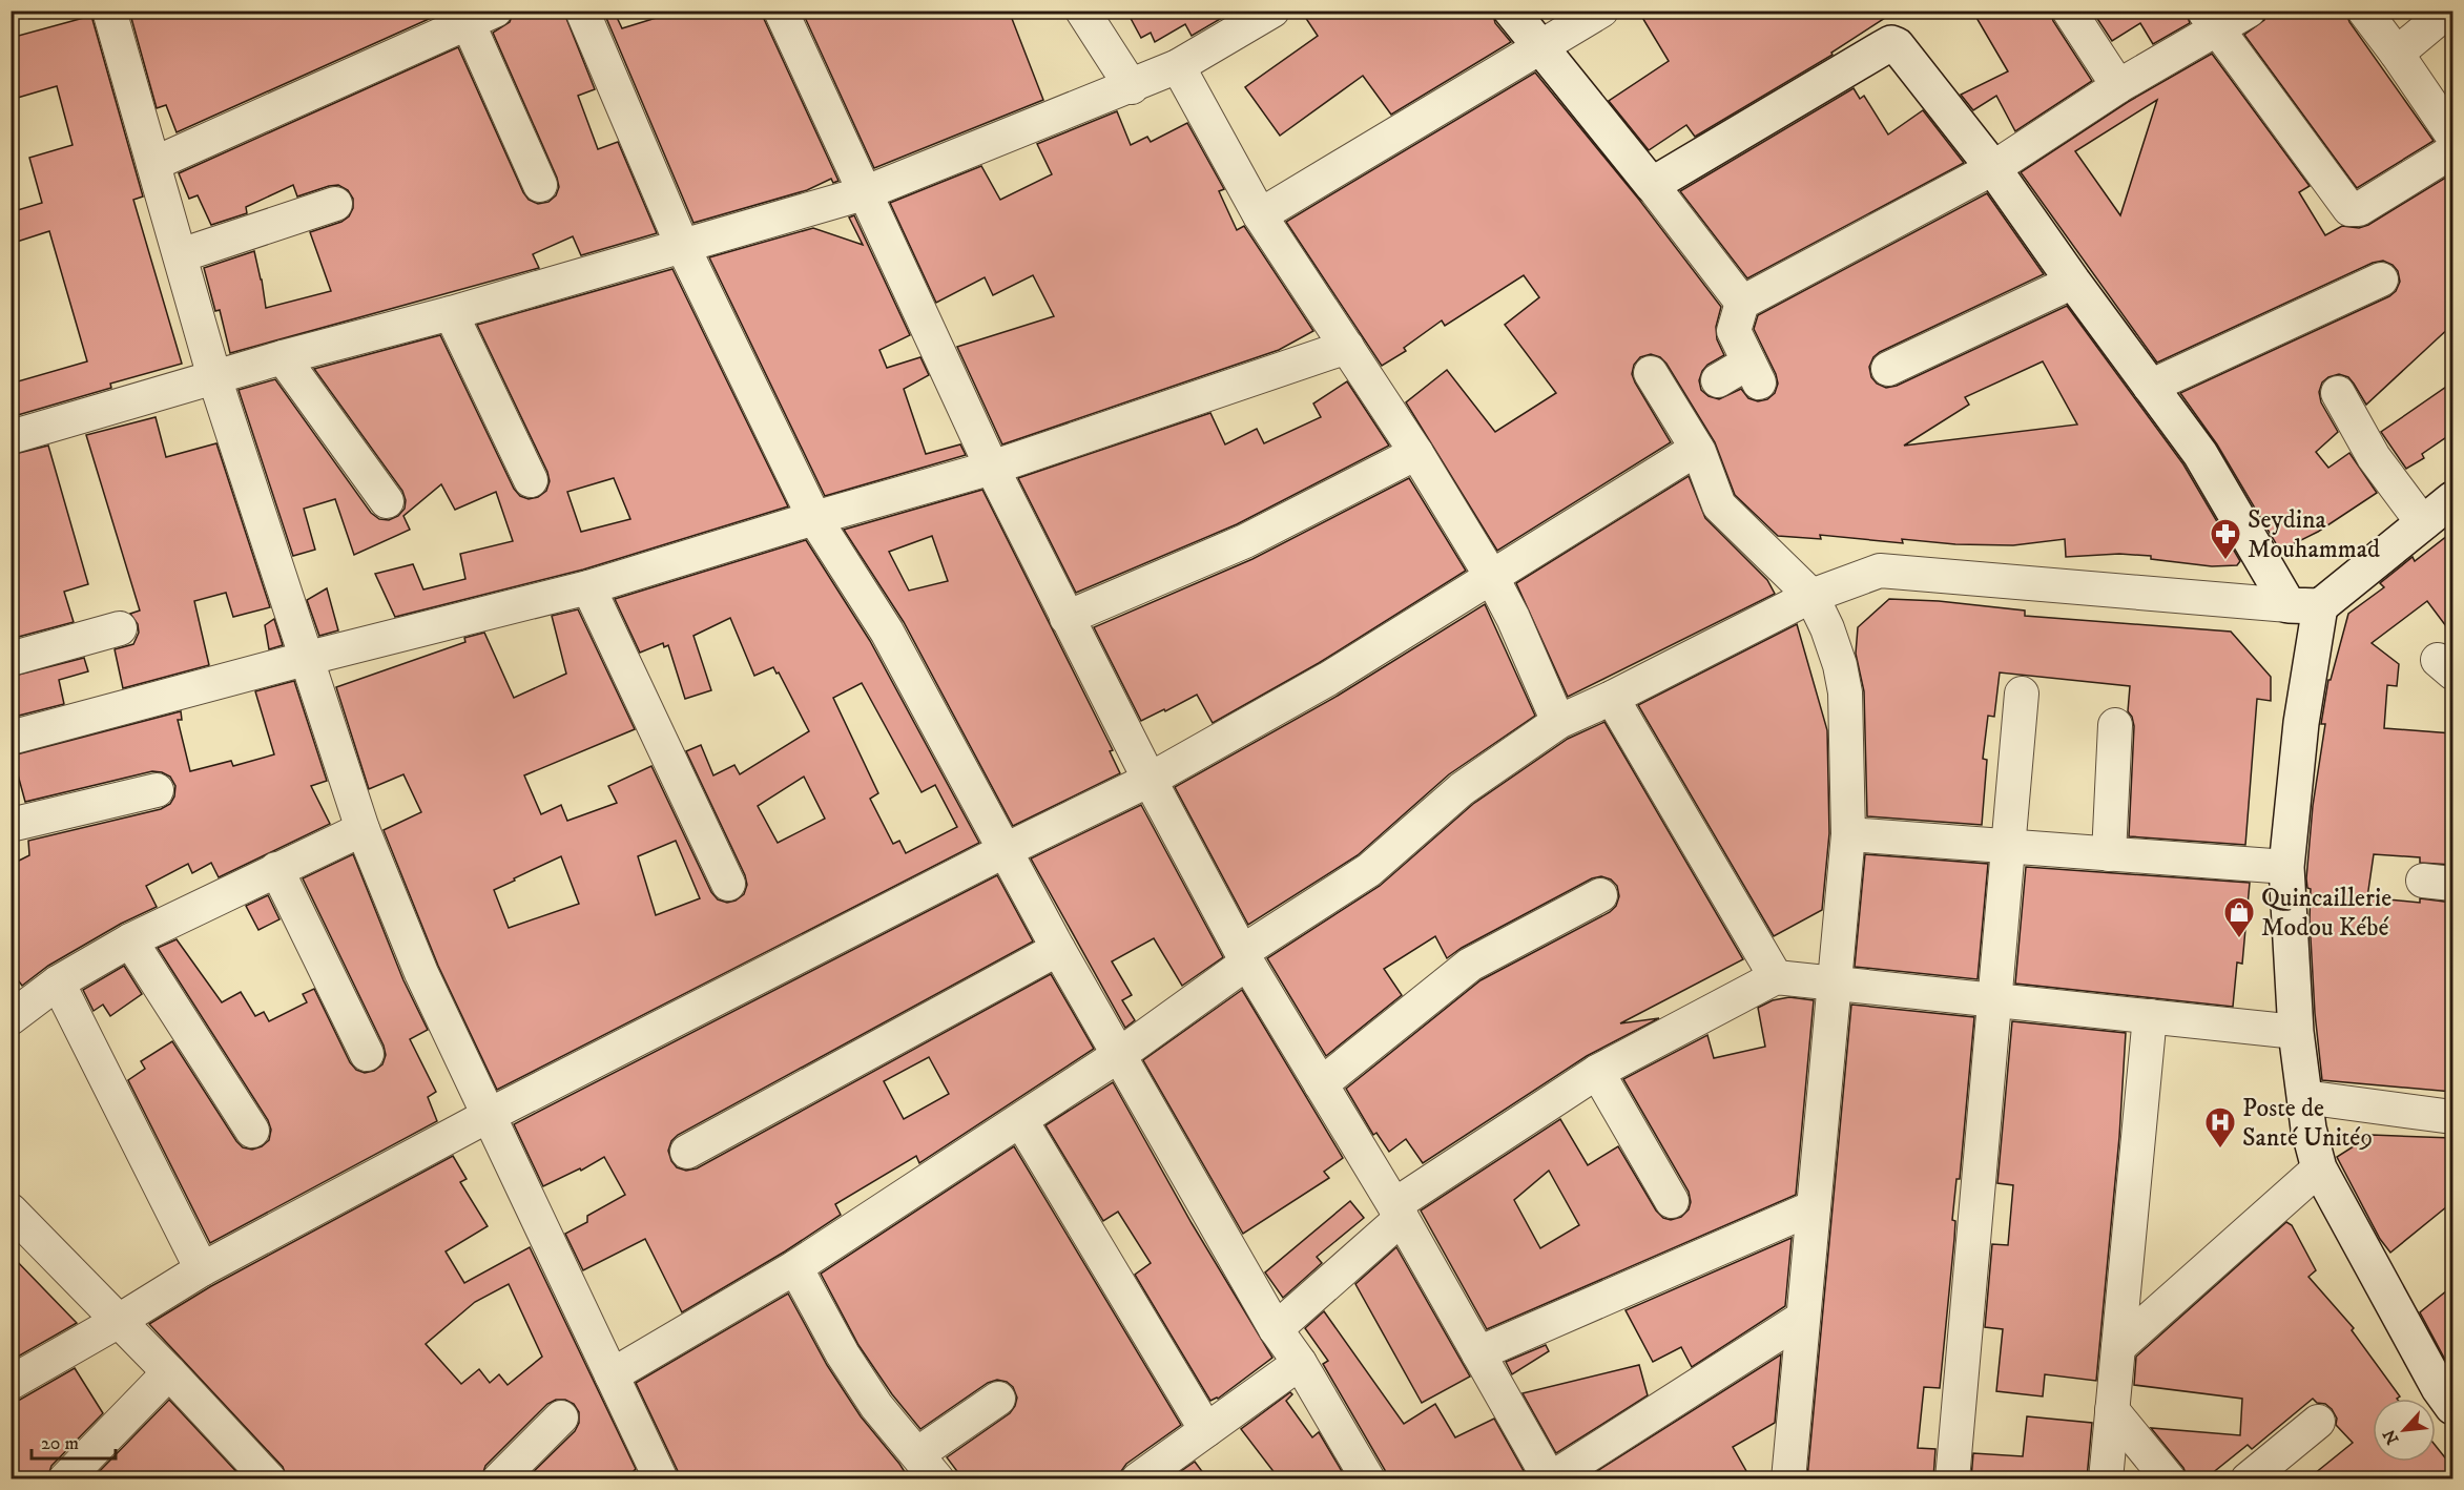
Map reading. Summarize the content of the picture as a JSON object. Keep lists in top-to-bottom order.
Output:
{
  "places": {
    "pharmacy": ["Seydina Mouhammad"],
    "shop": ["Quincaillerie Modou Kébé"],
    "hospital": ["Poste de Santé Unité9"]
  },
  "scale_bar": "20 m",
  "north": "bottom left"
}
